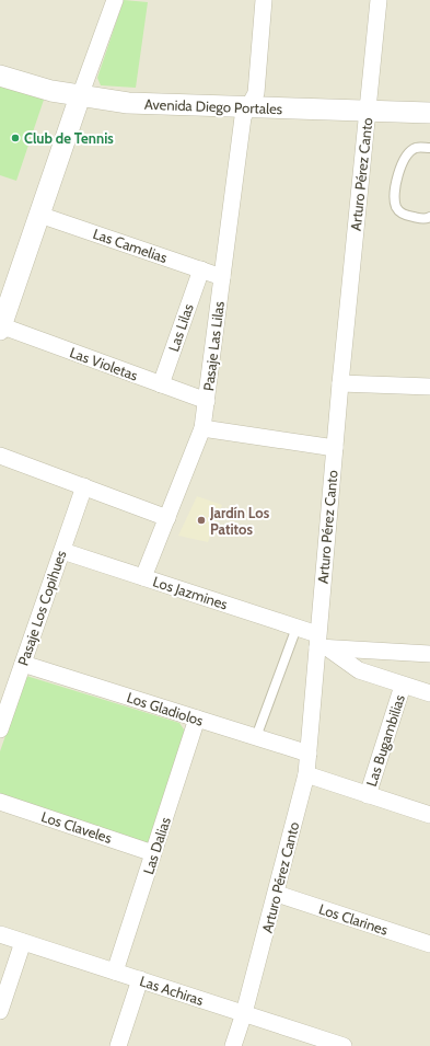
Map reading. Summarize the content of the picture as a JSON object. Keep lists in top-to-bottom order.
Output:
{
  "streets": {
    "street": [
      "Avenida Diego Portales",
      "Arturo Pérez Canto",
      "Las Camelias",
      "Las Lilas",
      "Pasaje Las Lilas",
      "Las Violetas",
      "Los Jazmines",
      "Pasaje Los Copihues",
      "Los Gladiolos",
      "Las Bugambilias",
      "Los Claveles",
      "Las Dalias",
      "Los Clarines",
      "Las Achiras"
    ]
  },
  "crossings": [
    ["Avenida Diego Portales", "Arturo Pérez Canto"],
    ["Avenida Diego Portales", "Pasaje Las Lilas"],
    ["Arturo Pérez Canto", "Los Jazmines"],
    ["Arturo Pérez Canto", "Los Gladiolos"],
    ["Arturo Pérez Canto", "Los Clarines"],
    ["Arturo Pérez Canto", "Las Achiras"],
    ["Las Camelias", "Las Lilas"],
    ["Las Camelias", "Pasaje Las Lilas"],
    ["Las Lilas", "Las Violetas"],
    ["Pasaje Las Lilas", "Las Violetas"],
    ["Pasaje Las Lilas", "Los Jazmines"],
    ["Los Jazmines", "Pasaje Los Copihues"],
    ["Los Jazmines", "Las Bugambilias"],
    ["Pasaje Los Copihues", "Los Gladiolos"],
    ["Los Gladiolos", "Las Dalias"],
    ["Los Claveles", "Las Dalias"],
    ["Las Dalias", "Las Achiras"]
  ],
  "places": ["Club de Tennis", "Jardín Los Patitos"]
}
